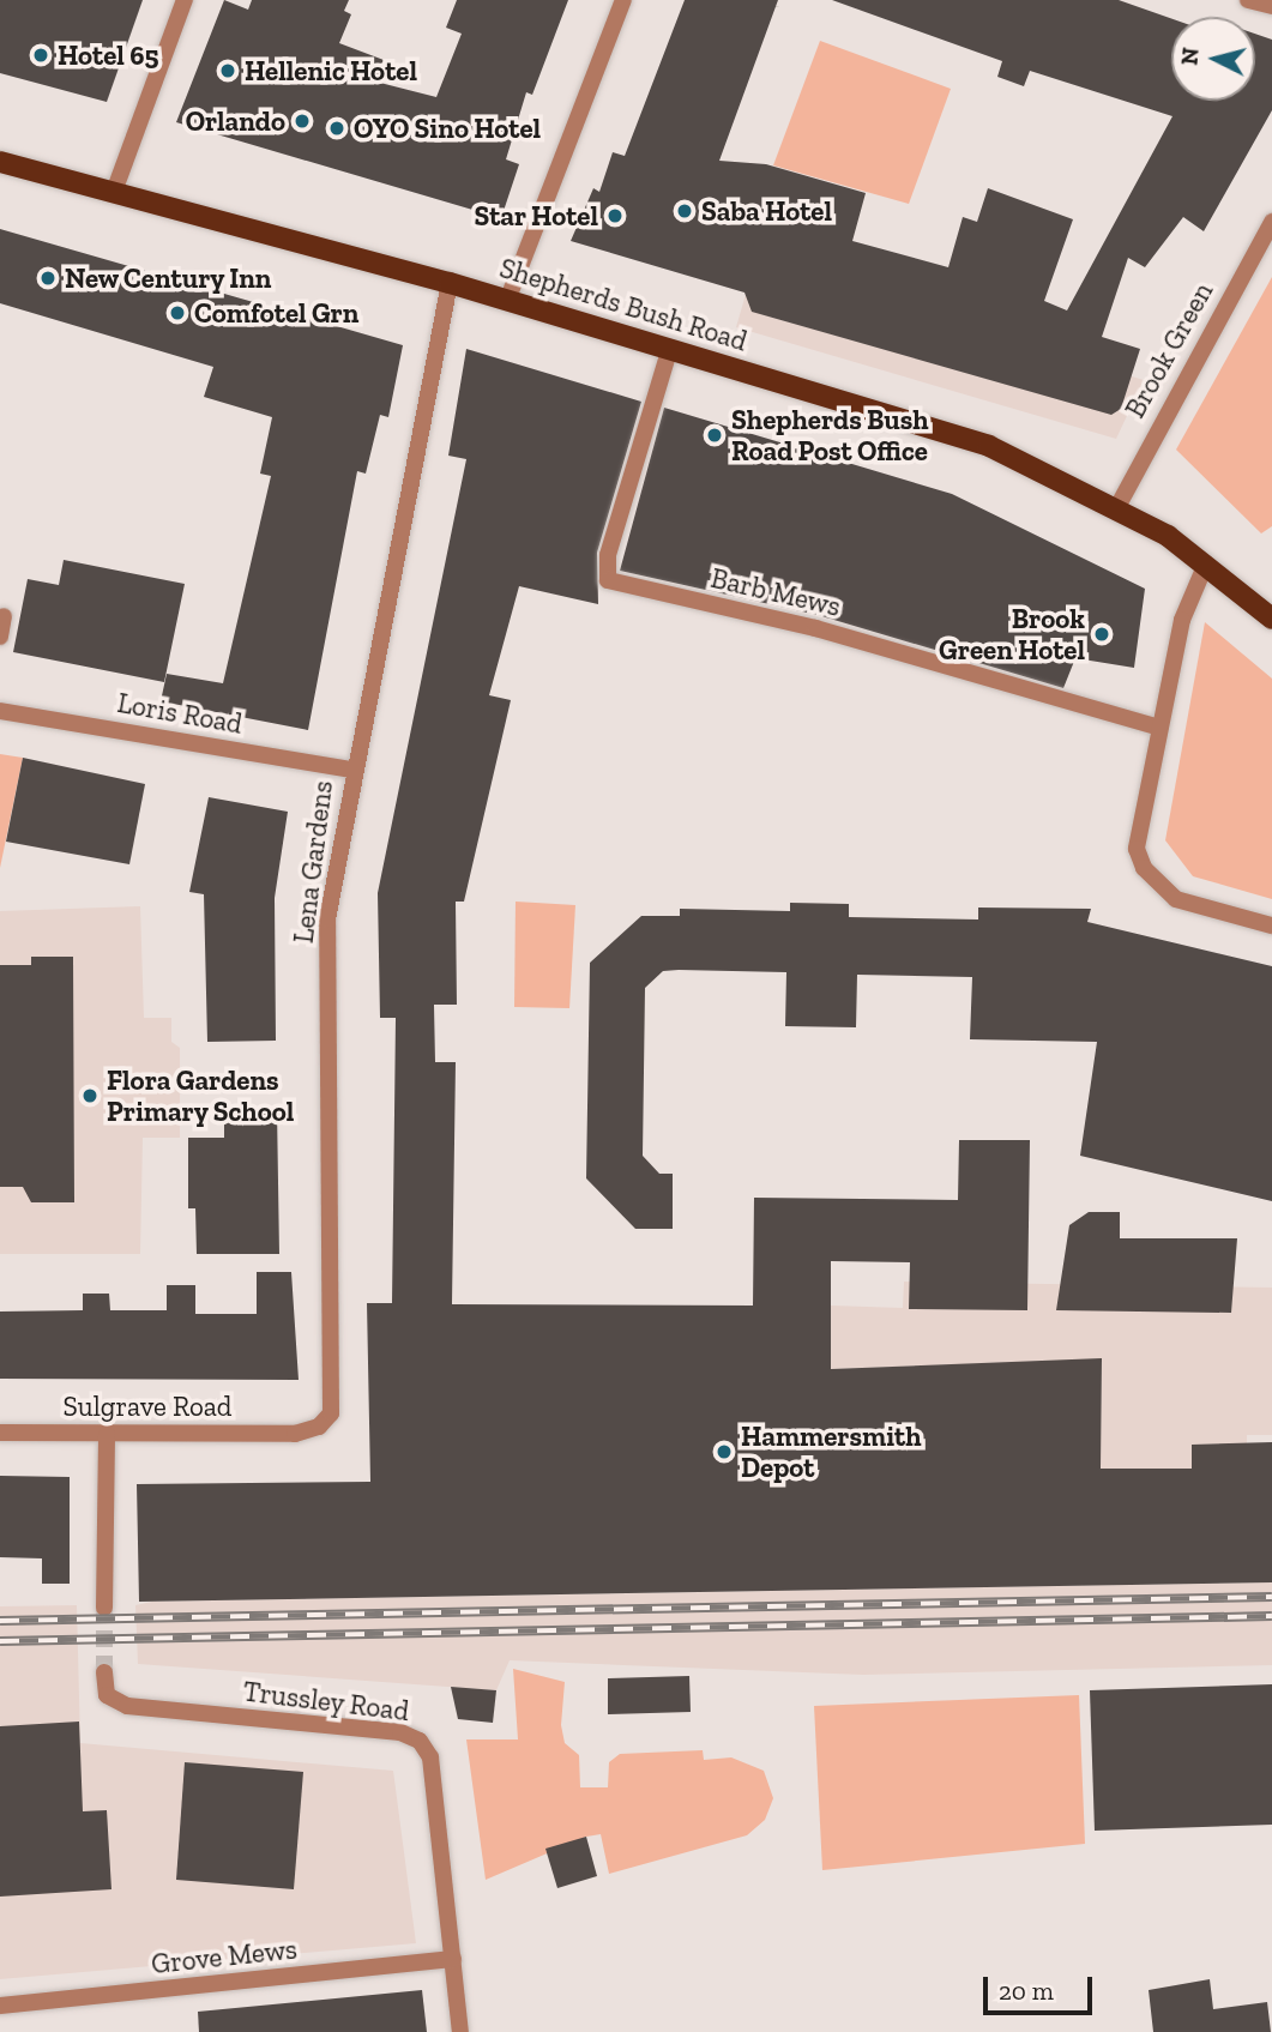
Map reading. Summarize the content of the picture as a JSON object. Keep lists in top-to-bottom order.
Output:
{
  "streets": {
    "main road": ["Shepherds Bush Road"],
    "street": [
      "Brook Green",
      "Barb Mews",
      "Loris Road",
      "Lena Gardens",
      "Sulgrave Road",
      "Trussley Road",
      "Grove Mews"
    ]
  },
  "crossings": [
    ["Shepherds Bush Road", "Brook Green"],
    ["Shepherds Bush Road", "Barb Mews"],
    ["Shepherds Bush Road", "Lena Gardens"],
    ["Loris Road", "Lena Gardens"],
    ["Lena Gardens", "Sulgrave Road"],
    ["Trussley Road", "Grove Mews"]
  ],
  "places": [
    "Hotel 65",
    "Hellenic Hotel",
    "Orlando",
    "OYO Sino Hotel",
    "Saba Hotel",
    "Star Hotel",
    "New Century Inn",
    "Comfotel Grn",
    "Shepherds Bush Road Post Office",
    "Brook Green Hotel",
    "Flora Gardens Primary School",
    "Hammersmith Depot"
  ],
  "scale_bar": "20 m",
  "north": "left"
}
